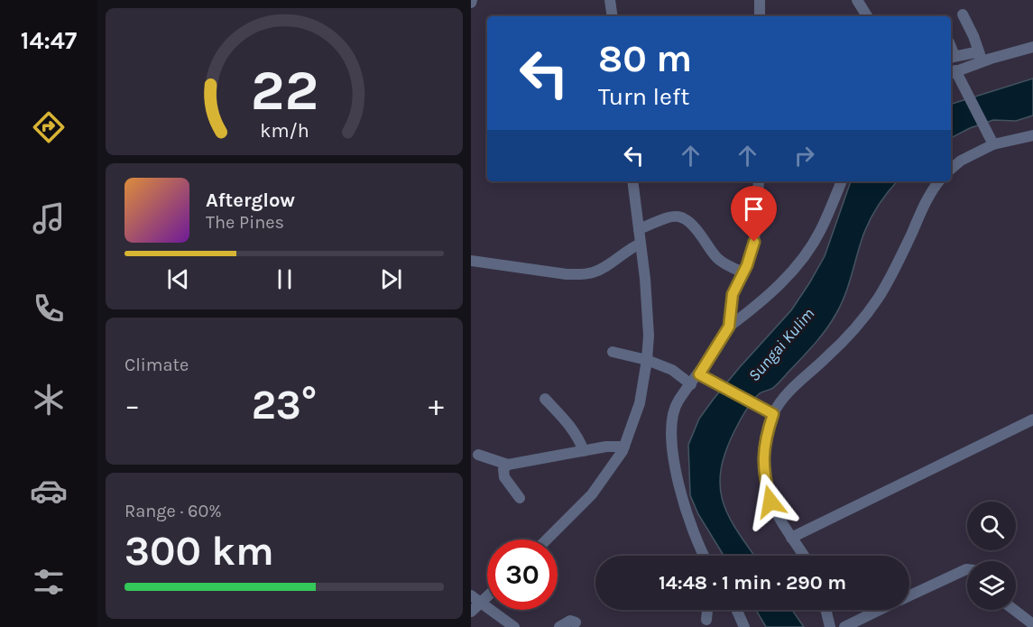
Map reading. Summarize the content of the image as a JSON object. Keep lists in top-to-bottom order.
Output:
{
  "water": ["Sungai Kulim"],
  "page": {
    "tabs": "14:47",
    "turn": ["80 m", "Turn left"],
    "song": ["Afterglow", "The Pines"],
    "tile": [
      "Climate",
      ["Range · 60%", "300 km"]
    ],
    "heat": ["−", "23°", "+"],
    "limit": "30",
    "trip": "14:48 · 1 min · 290 m",
    "gauge": ["22", "km/h"]
  }
}
